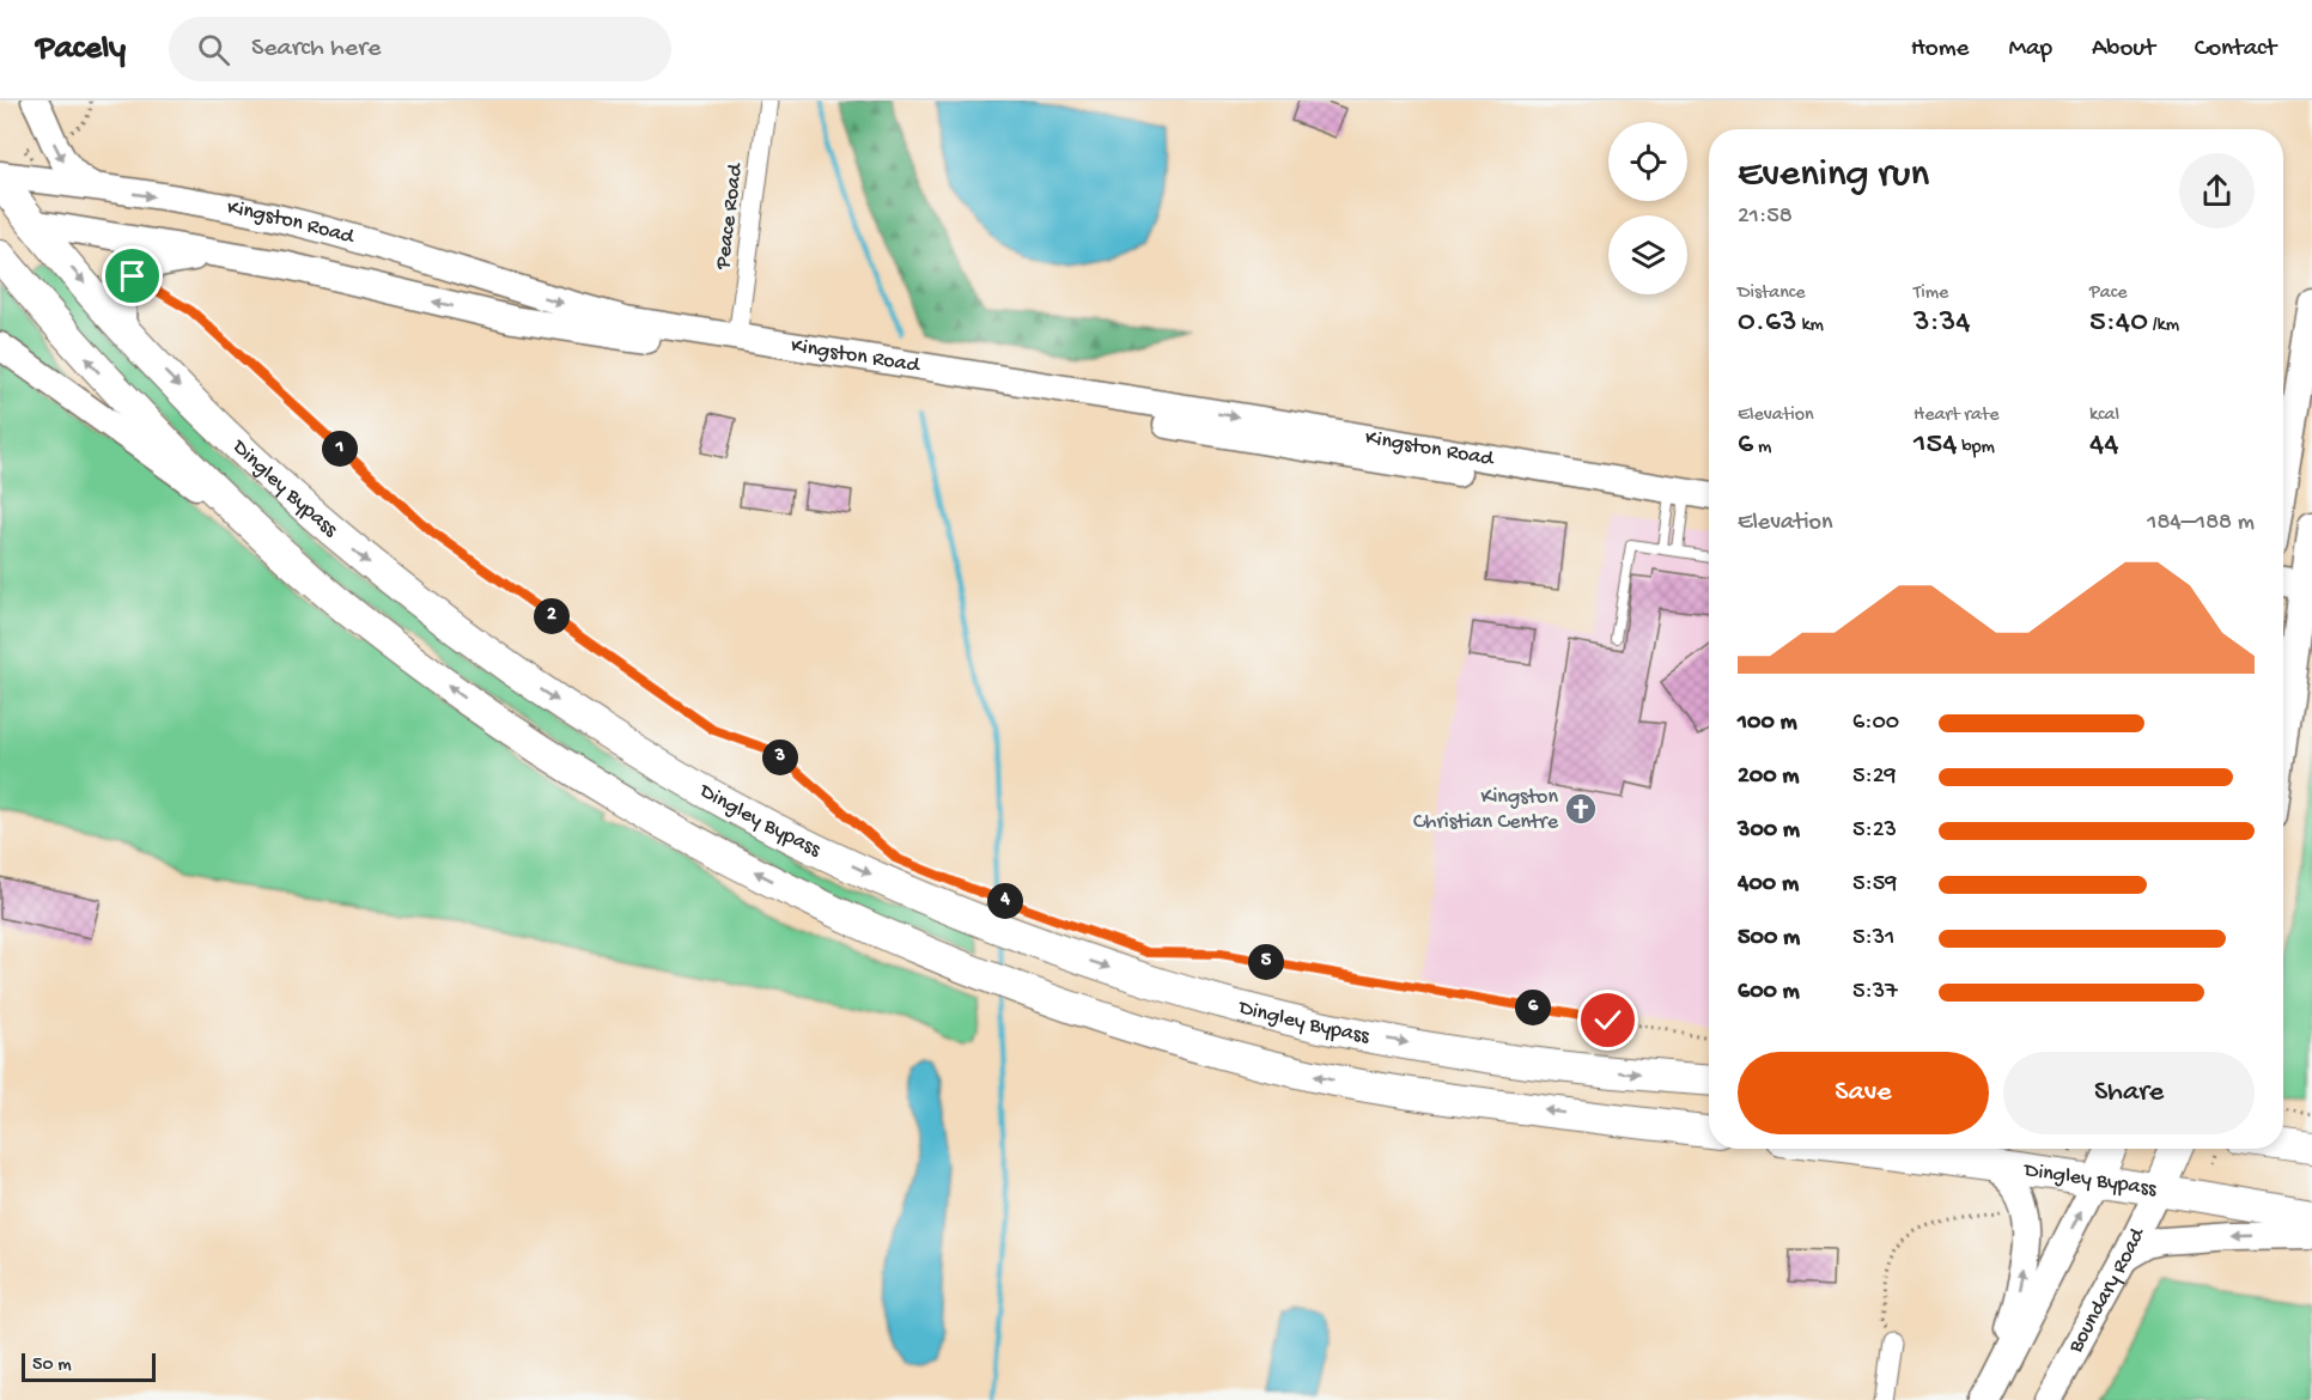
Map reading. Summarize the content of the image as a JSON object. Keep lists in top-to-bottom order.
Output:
{
  "streets": {
    "highway": ["Kingston Road", "Dingley Bypass", "Boundary Road"],
    "street": ["Peace Road"]
  },
  "crossings": [
    ["Peace Road", "Kingston Road"],
    ["Kingston Road", "Dingley Bypass"],
    ["Dingley Bypass", "Boundary Road"]
  ],
  "places": {
    "church": ["Kingston Christian Centre"]
  },
  "scale_bar": "50 m",
  "page": {
    "header": "Pacely",
    "search": "Search here",
    "nav": [
      "Home",
      "Map",
      "About",
      "Contact"
    ],
    "heading": ["Evening run", "21:58"],
    "stats": [
      ["Distance", "0.63 km"],
      ["Time", "3:34"],
      ["Pace", "5:40 /km"],
      ["Elevation", "6 m"],
      ["Heart rate", "154 bpm"],
      ["kcal", "44"]
    ],
    "pins": [
      "1",
      "2",
      "3",
      "4",
      "5",
      "6"
    ],
    "chart": ["Elevation", "184–188 m"],
    "list": [
      {
        "name": "100 m",
        "note": "6:00"
      },
      {
        "name": "200 m",
        "note": "5:29"
      },
      {
        "name": "300 m",
        "note": "5:23"
      },
      {
        "name": "400 m",
        "note": "5:59"
      },
      {
        "name": "500 m",
        "note": "5:31"
      },
      {
        "name": "600 m",
        "note": "5:37"
      }
    ],
    "buttons": ["Save", "Share"],
    "scale": "50 m"
  }
}
